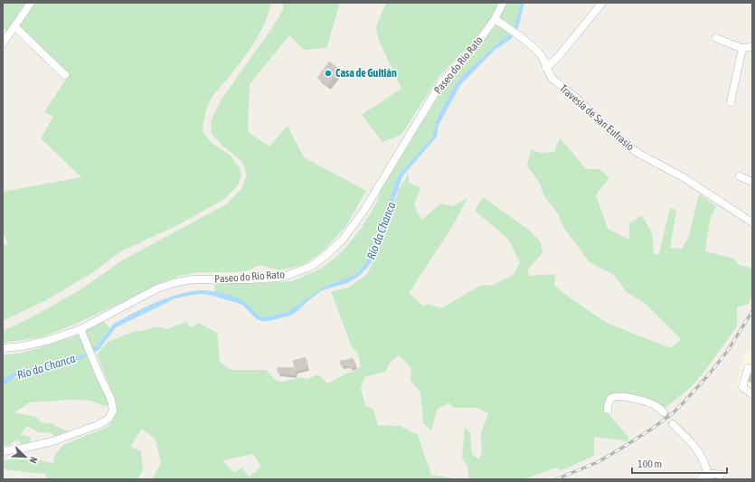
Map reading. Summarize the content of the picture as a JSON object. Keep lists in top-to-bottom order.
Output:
{
  "streets": {
    "street": ["Paseo do Río Rato", "Travesía de San Eufrasio"]
  },
  "crossings": [
    ["Paseo do Río Rato", "Travesía de San Eufrasio"]
  ],
  "water": ["Río da Chanca"],
  "places": ["Casa de Guitián"],
  "scale_bar": "100 m",
  "north": "bottom right"
}
